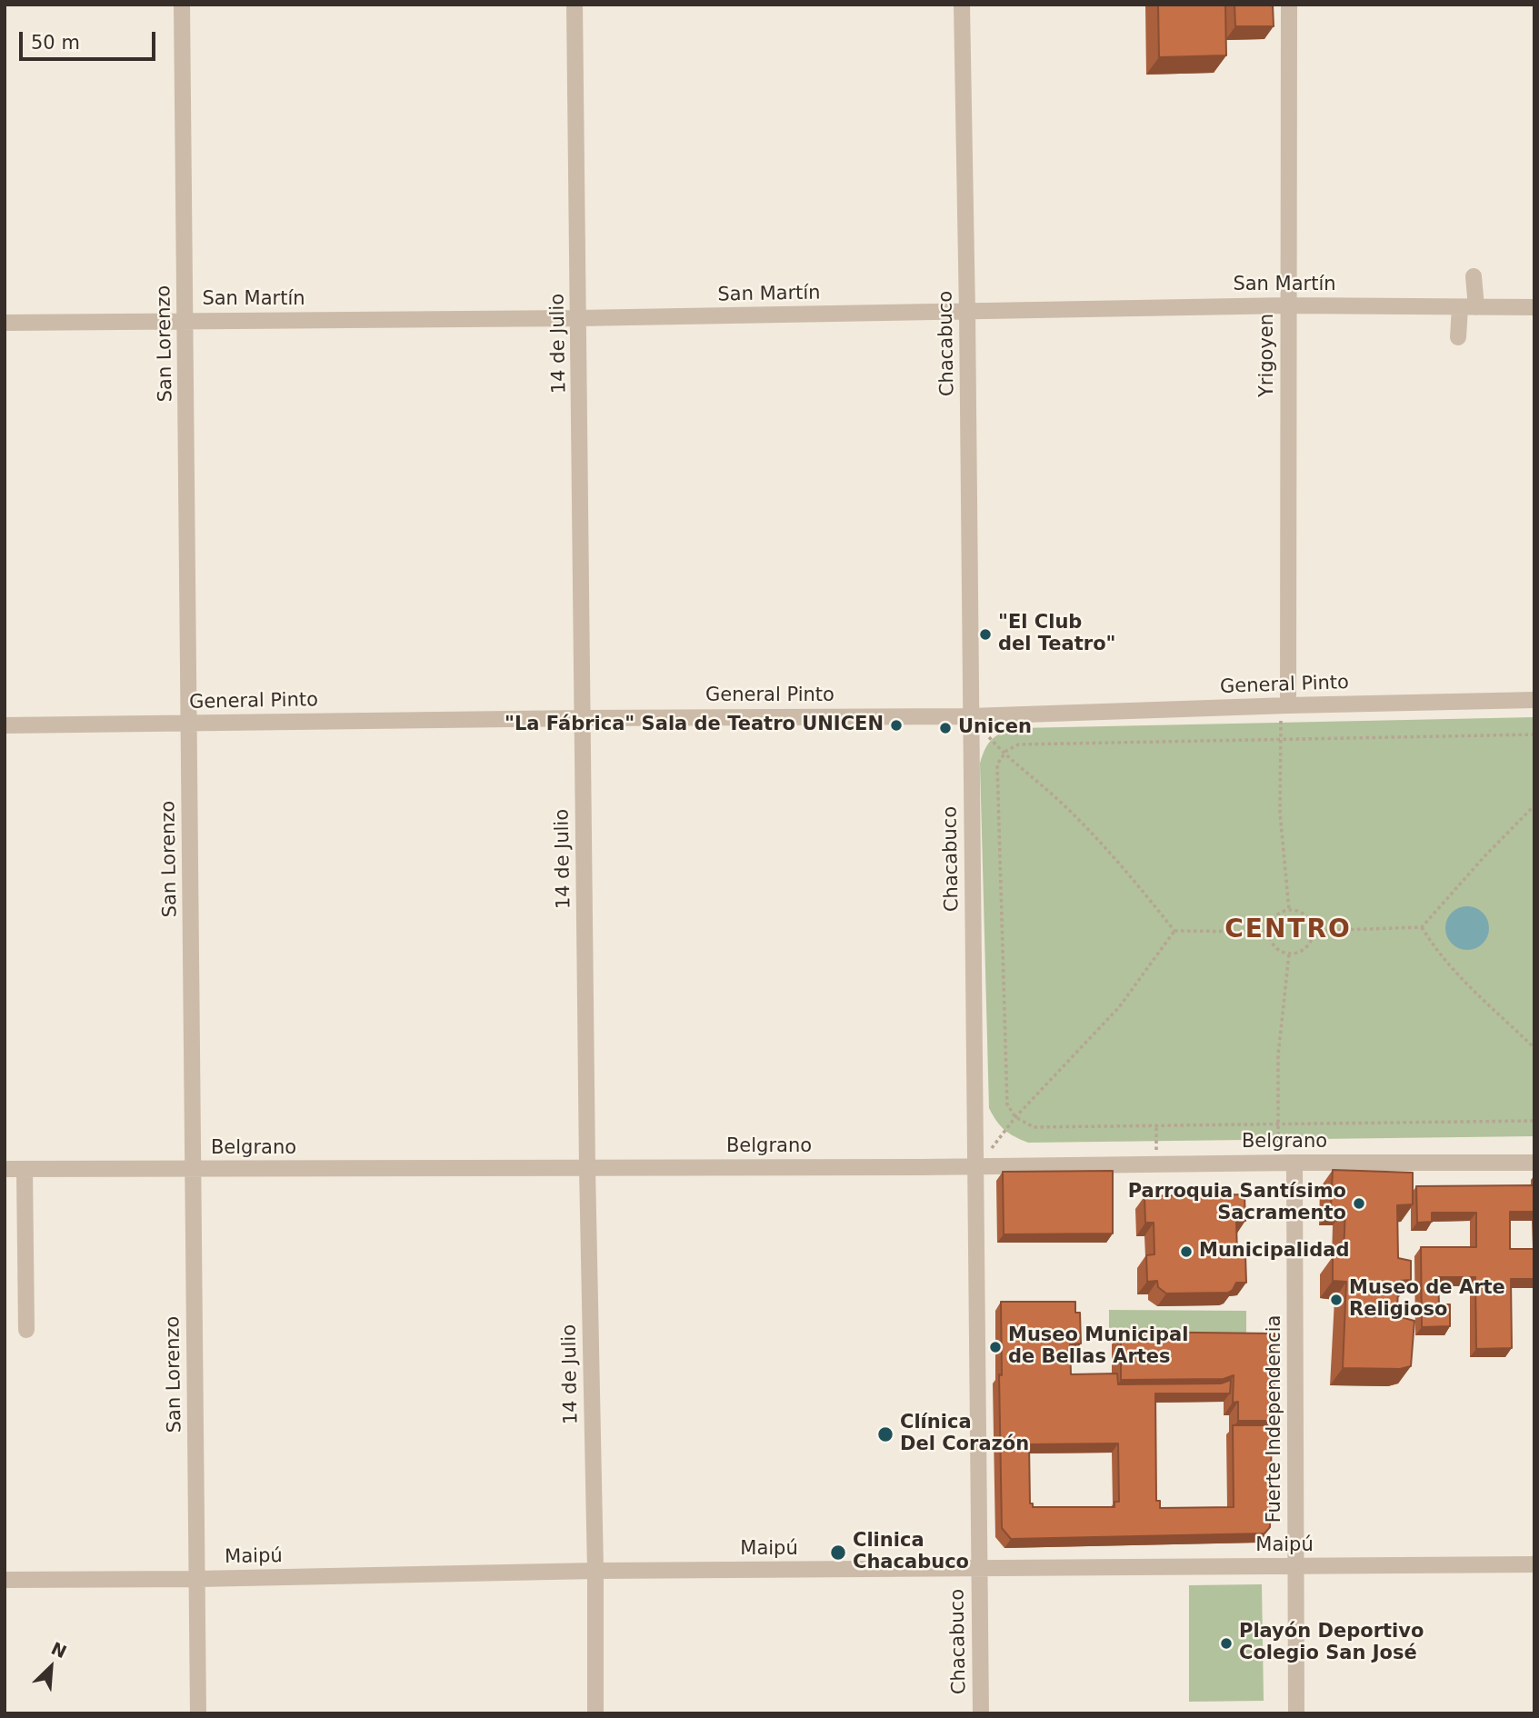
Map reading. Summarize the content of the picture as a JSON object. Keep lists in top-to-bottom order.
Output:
{
  "streets": {
    "street": [
      "San Martín",
      "San Lorenzo",
      "14 de Julio",
      "Chacabuco",
      "Yrigoyen",
      "General Pinto",
      "Belgrano",
      "Fuerte Independencia",
      "Maipú"
    ]
  },
  "crossings": [
    ["San Martín", "San Lorenzo"],
    ["San Martín", "14 de Julio"],
    ["San Martín", "Chacabuco"],
    ["San Martín", "Yrigoyen"],
    ["San Lorenzo", "General Pinto"],
    ["San Lorenzo", "Belgrano"],
    ["San Lorenzo", "Maipú"],
    ["14 de Julio", "General Pinto"],
    ["14 de Julio", "Belgrano"],
    ["14 de Julio", "Maipú"],
    ["Chacabuco", "General Pinto"],
    ["Chacabuco", "Belgrano"],
    ["Chacabuco", "Maipú"],
    ["Yrigoyen", "General Pinto"],
    ["Belgrano", "Fuerte Independencia"],
    ["Fuerte Independencia", "Maipú"]
  ],
  "districts": ["CENTRO"],
  "places": [
    "\"El Club del Teatro\"",
    "\"La Fábrica\" Sala de Teatro UNICEN",
    "Unicen",
    "Parroquia Santísimo Sacramento",
    "Municipalidad",
    "Museo de Arte Religioso",
    "Museo Municipal de Bellas Artes",
    "Clínica Del Corazón",
    "Clinica Chacabuco",
    "Playón Deportivo Colegio San José"
  ],
  "scale_bar": "50 m",
  "north": "top right"
}
